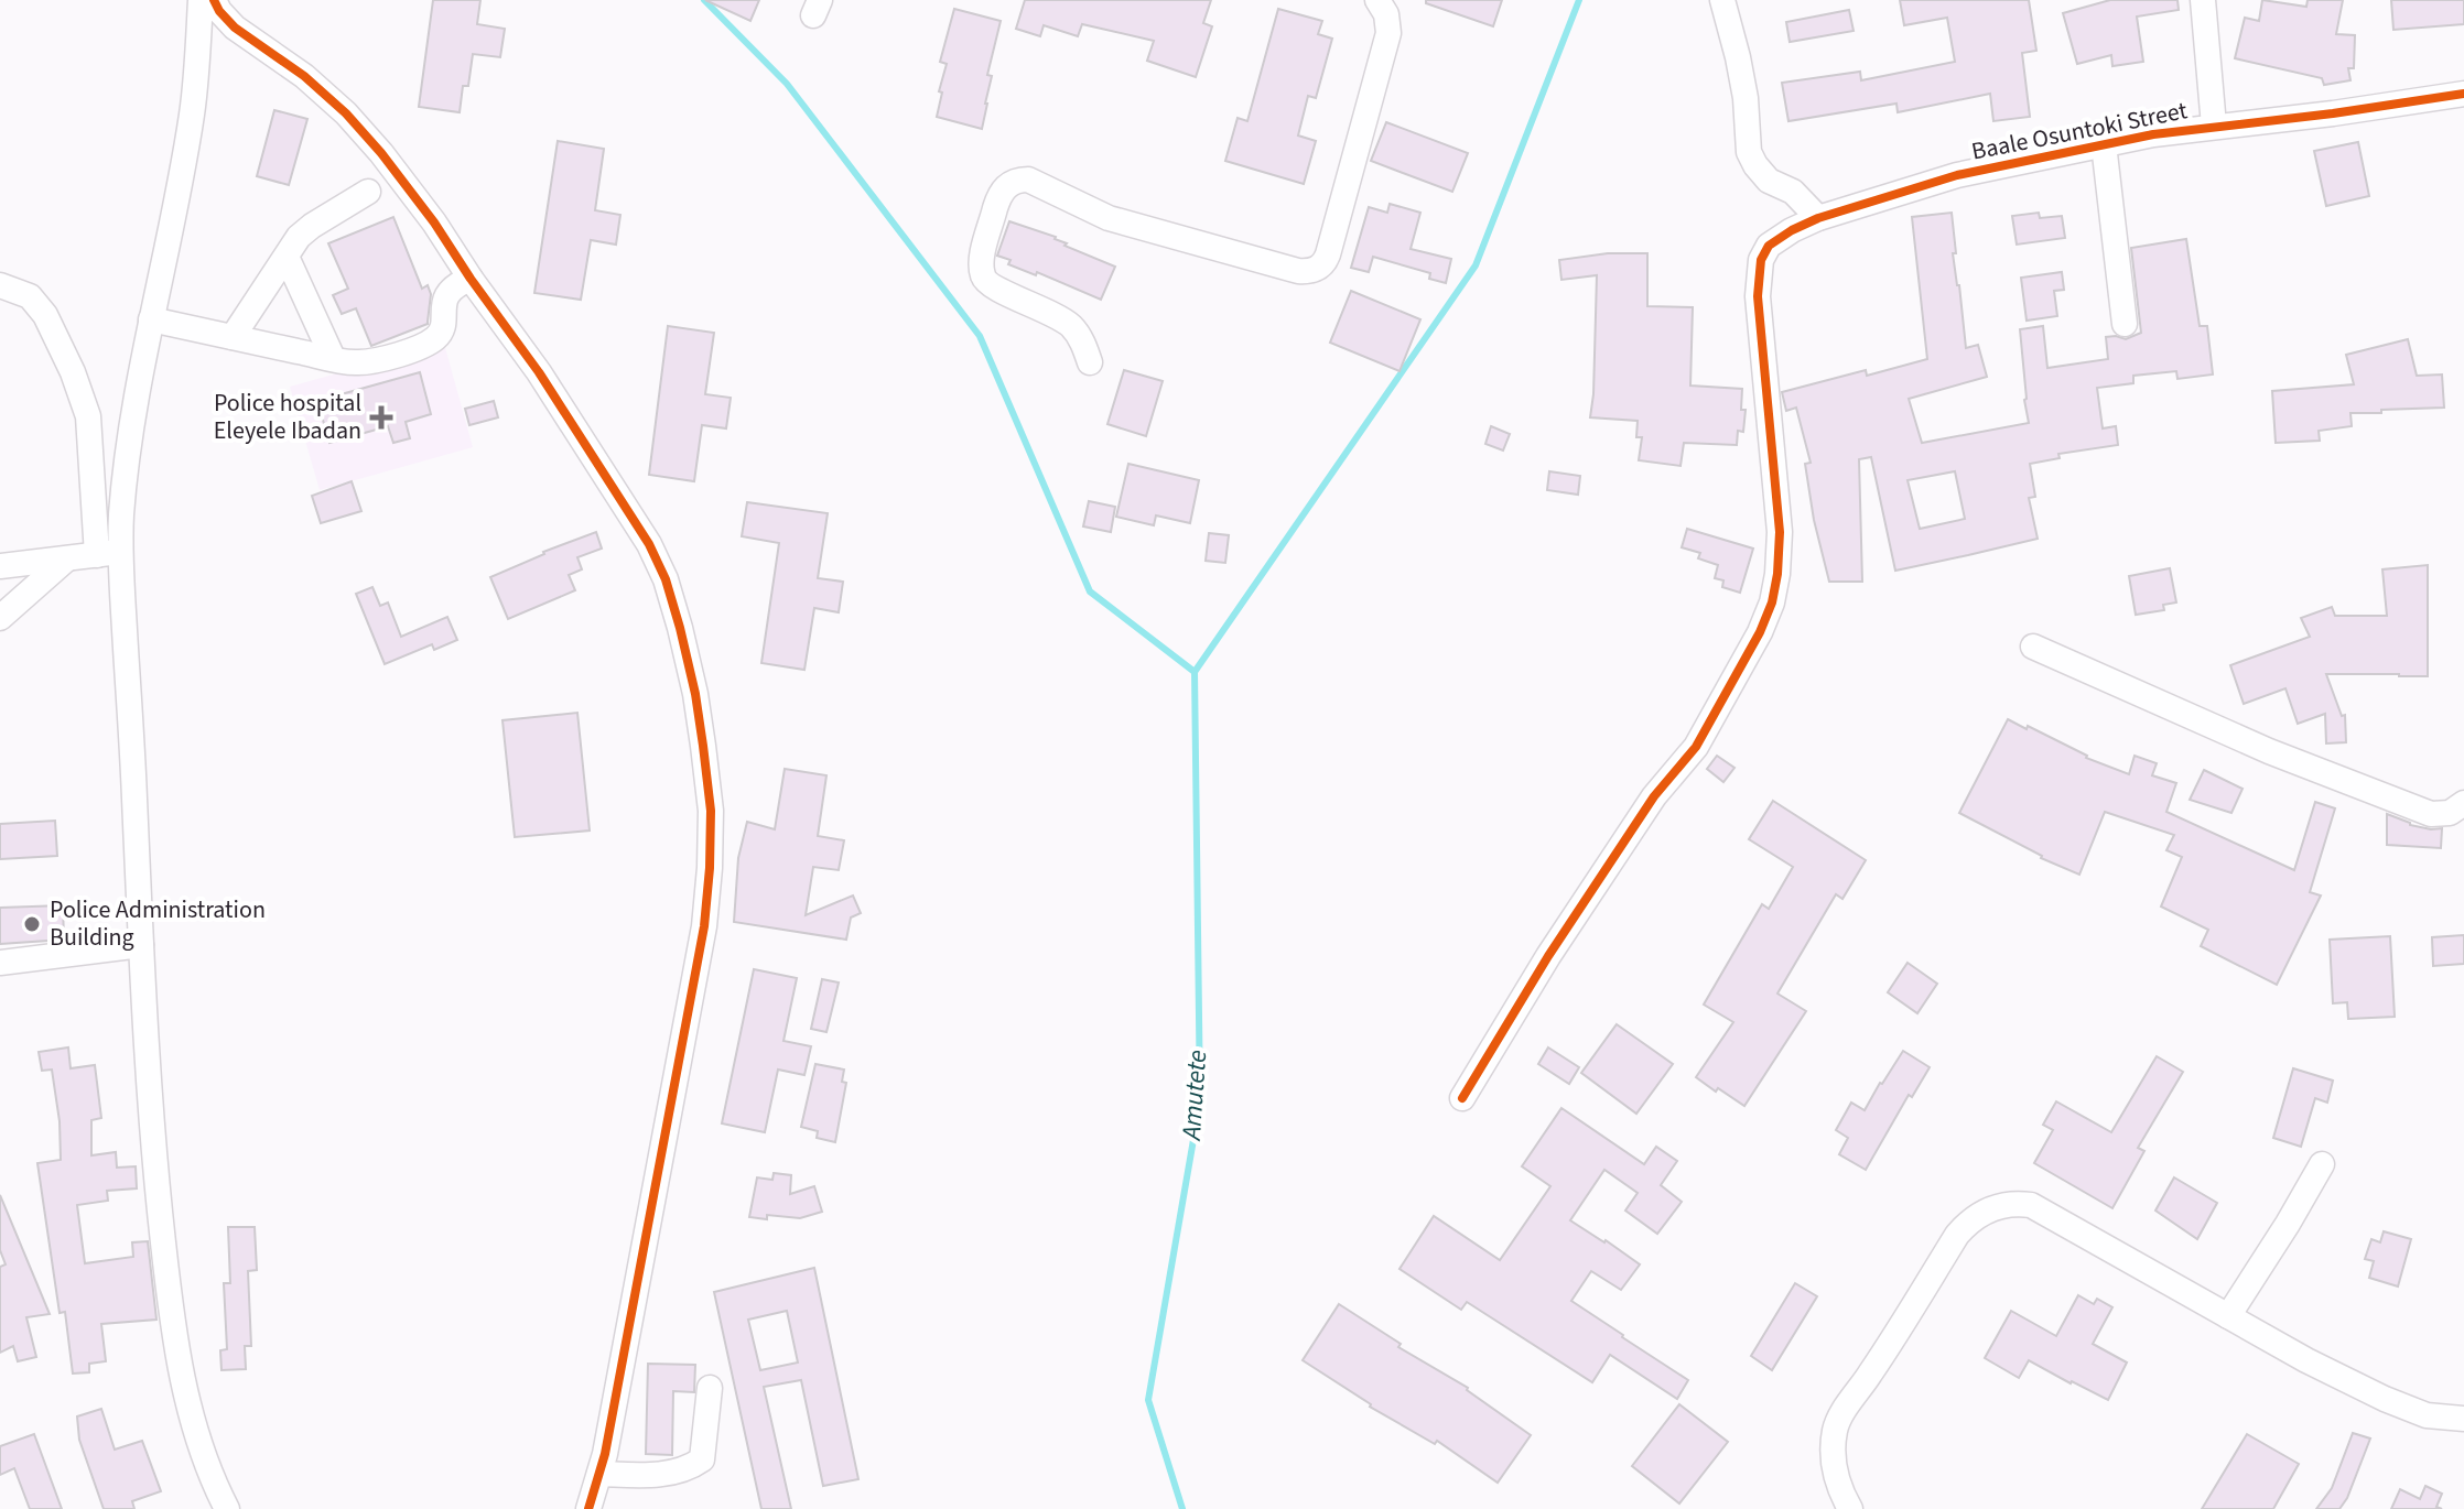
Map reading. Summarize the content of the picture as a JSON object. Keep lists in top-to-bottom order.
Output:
{
  "streets": {
    "street": ["Baale Osuntoki Street"]
  },
  "water": ["Amutete"],
  "places": {
    "health": ["Police hospital Eleyele Ibadan"],
    "other": ["Police Administration Building"]
  }
}
